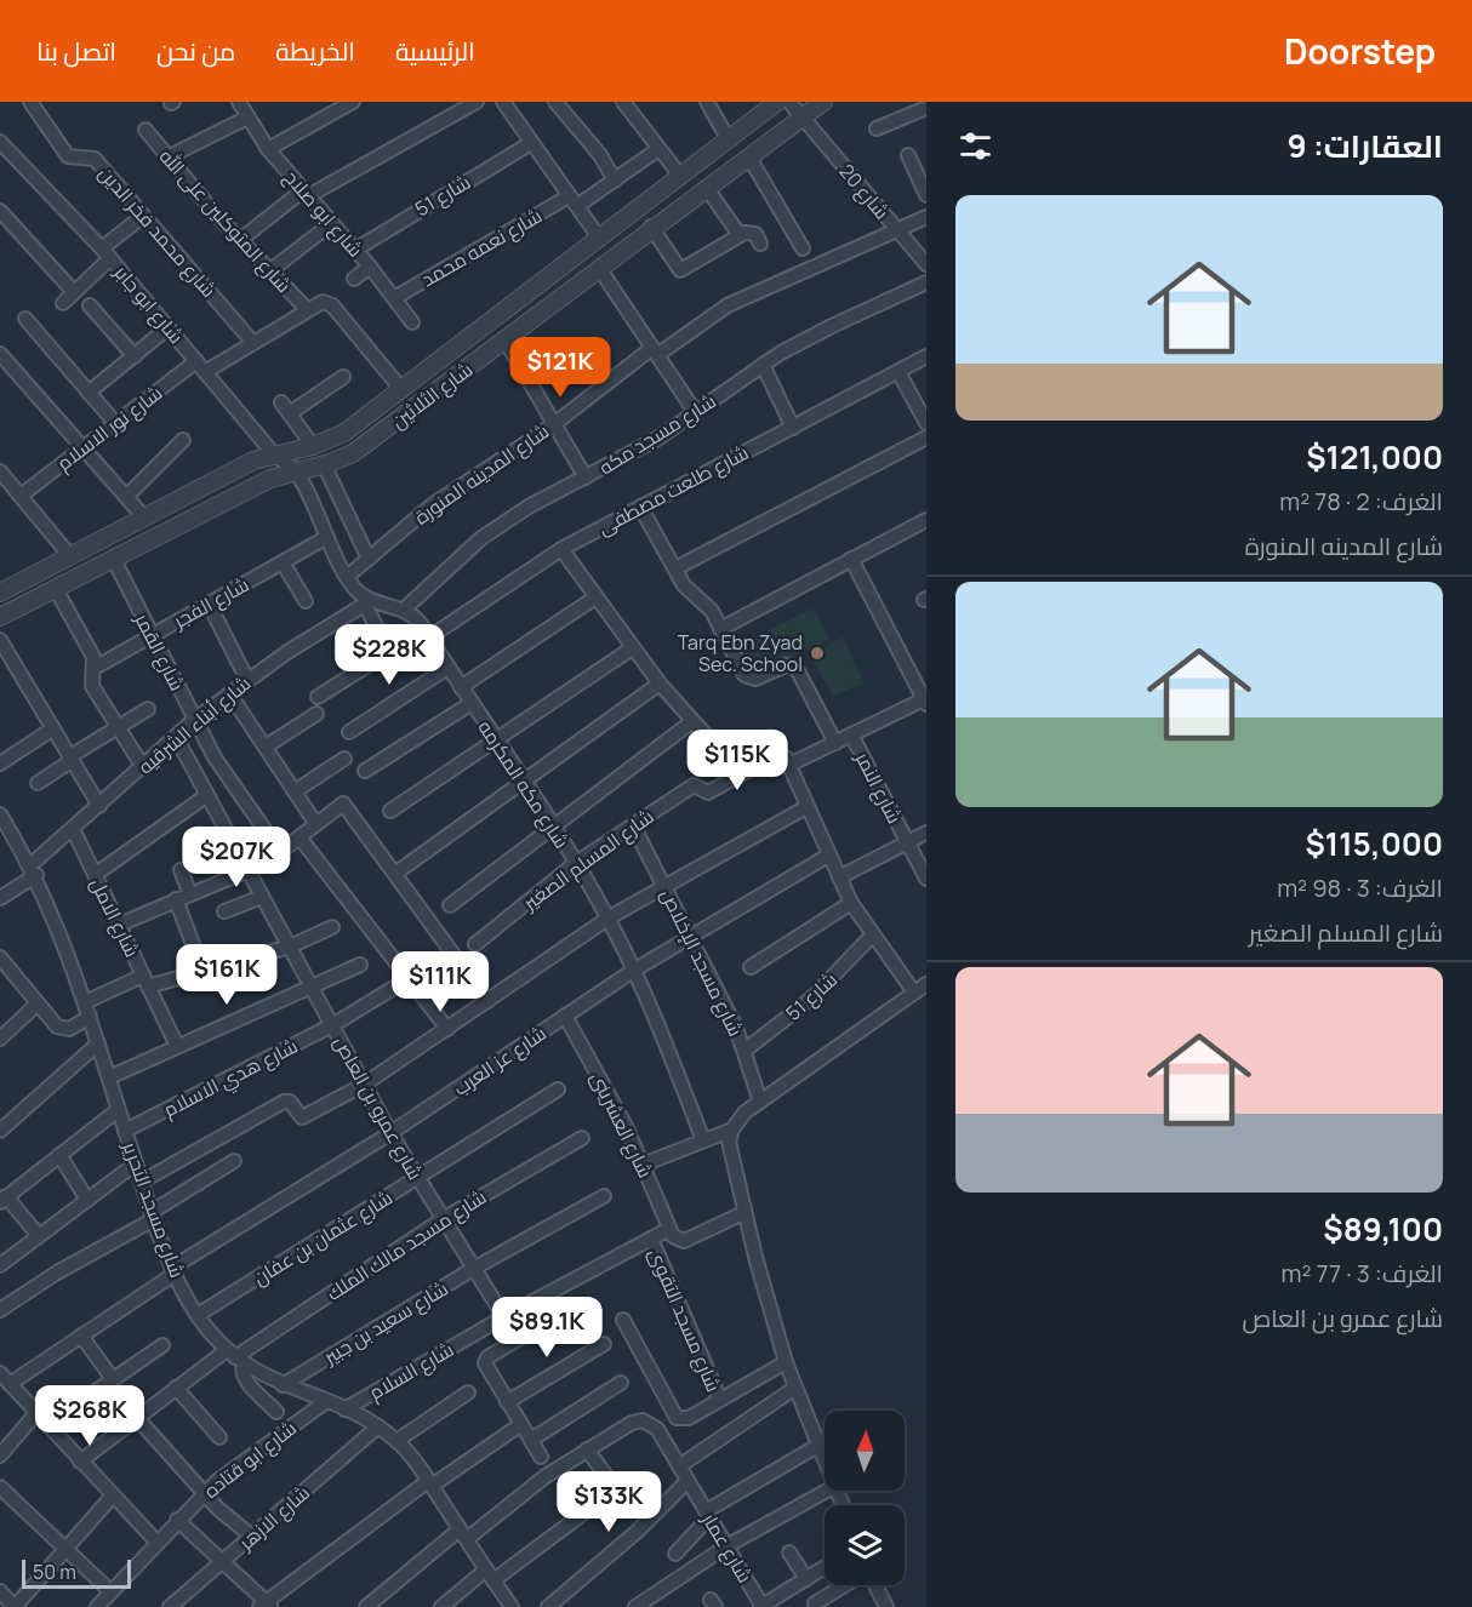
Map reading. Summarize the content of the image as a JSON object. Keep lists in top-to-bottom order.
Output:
{
  "streets": {
    "street": [
      "شارع 20",
      "شارع 51",
      "شارع ابو صلاح",
      "شارع المتوكلين على الله",
      "شارع محمد فخر الدين",
      "شارع نعمه محمد",
      "شارع ابو جابر",
      "شارع الثلاثين",
      "شارع نور الاسلام",
      "شارع مسجد مكه",
      "شارع المدينه المنورة",
      "شارع طلعت مصطفى",
      "شارع الفجر",
      "شارع القمر",
      "شارع أبناء الشرقيه",
      "شارع مكه المكرمه",
      "شارع النمر",
      "شارع المسلم الصغير",
      "شارع الامل",
      "شارع مسجد الإخلاص",
      "شارع عز العرب",
      "شارع هدي الاسلام",
      "شارع عمرو بن العاص",
      "شارع العشرينى",
      "شارع مسجد التحرير",
      "شارع عثمان بن عفان",
      "شارع مسجد مالك الملك",
      "شارع مسجد التقوى",
      "شارع سعيد بن جبير",
      "شارع السلام",
      "شارع ابو قتاده",
      "شارع الازهر",
      "شارع عمار"
    ]
  },
  "crossings": [
    ["شارع 20", "شارع الثلاثين"],
    ["شارع 20", "شارع المدينه المنورة"],
    ["شارع 51", "شارع ابو صلاح"],
    ["شارع 51", "شارع مسجد الإخلاص"],
    ["شارع ابو صلاح", "شارع نعمه محمد"],
    ["شارع المتوكلين على الله", "شارع نور الاسلام"],
    ["شارع محمد فخر الدين", "شارع نور الاسلام"],
    ["شارع ابو جابر", "شارع الثلاثين"],
    ["شارع ابو جابر", "شارع نور الاسلام"],
    ["شارع الثلاثين", "شارع القمر"],
    ["شارع مسجد مكه", "شارع مكه المكرمه"],
    ["شارع طلعت مصطفى", "شارع مكه المكرمه"],
    ["شارع الفجر", "شارع القمر"],
    ["شارع القمر", "شارع أبناء الشرقيه"],
    ["شارع أبناء الشرقيه", "شارع الامل"],
    ["شارع أبناء الشرقيه", "شارع عمرو بن العاص"],
    ["شارع أبناء الشرقيه", "شارع مسجد التحرير"],
    ["شارع مكه المكرمه", "شارع المسلم الصغير"],
    ["شارع مكه المكرمه", "شارع عز العرب"],
    ["شارع المسلم الصغير", "شارع مسجد الإخلاص"],
    ["شارع مسجد الإخلاص", "شارع عز العرب"],
    ["شارع عز العرب", "شارع عمرو بن العاص"],
    ["شارع عز العرب", "شارع العشرينى"],
    ["شارع عز العرب", "شارع مسجد التحرير"],
    ["شارع هدي الاسلام", "شارع عمرو بن العاص"],
    ["شارع هدي الاسلام", "شارع مسجد التحرير"],
    ["شارع عمرو بن العاص", "شارع عثمان بن عفان"],
    ["شارع عمرو بن العاص", "شارع مسجد مالك الملك"],
    ["شارع عمرو بن العاص", "شارع سعيد بن جبير"],
    ["شارع عمرو بن العاص", "شارع السلام"],
    ["شارع العشرينى", "شارع السلام"],
    ["شارع مسجد التحرير", "شارع عثمان بن عفان"],
    ["شارع مسجد التحرير", "شارع مسجد مالك الملك"],
    ["شارع مسجد التحرير", "شارع سعيد بن جبير"],
    ["شارع مسجد التحرير", "شارع السلام"],
    ["شارع مسجد التحرير", "شارع ابو قتاده"],
    ["شارع مسجد التحرير", "شارع الازهر"],
    ["شارع مسجد التقوى", "شارع السلام"]
  ],
  "places": ["Tarq Ebn Zyad Sec. School"],
  "scale_bar": "50 m",
  "north": "top",
  "page": {
    "header": "Doorstep",
    "nav": [
      "الرئيسية",
      "الخريطة",
      "من نحن",
      "اتصل بنا"
    ],
    "heading": "العقارات: 9",
    "list": [
      {
        "name": "$121,000",
        "note": "الغرف: 2 · 78 m² · شارع المدينه المنورة"
      },
      {
        "name": "$115,000",
        "note": "الغرف: 3 · 98 m² · شارع المسلم الصغير"
      },
      {
        "name": "$89,100",
        "note": "الغرف: 3 · 77 m² · شارع عمرو بن العاص"
      }
    ],
    "price": [
      "$121K",
      "$228K",
      "$115K",
      "$207K",
      "$161K",
      "$111K",
      "$89.1K",
      "$268K",
      "$133K"
    ],
    "scale": "50 m"
  }
}
